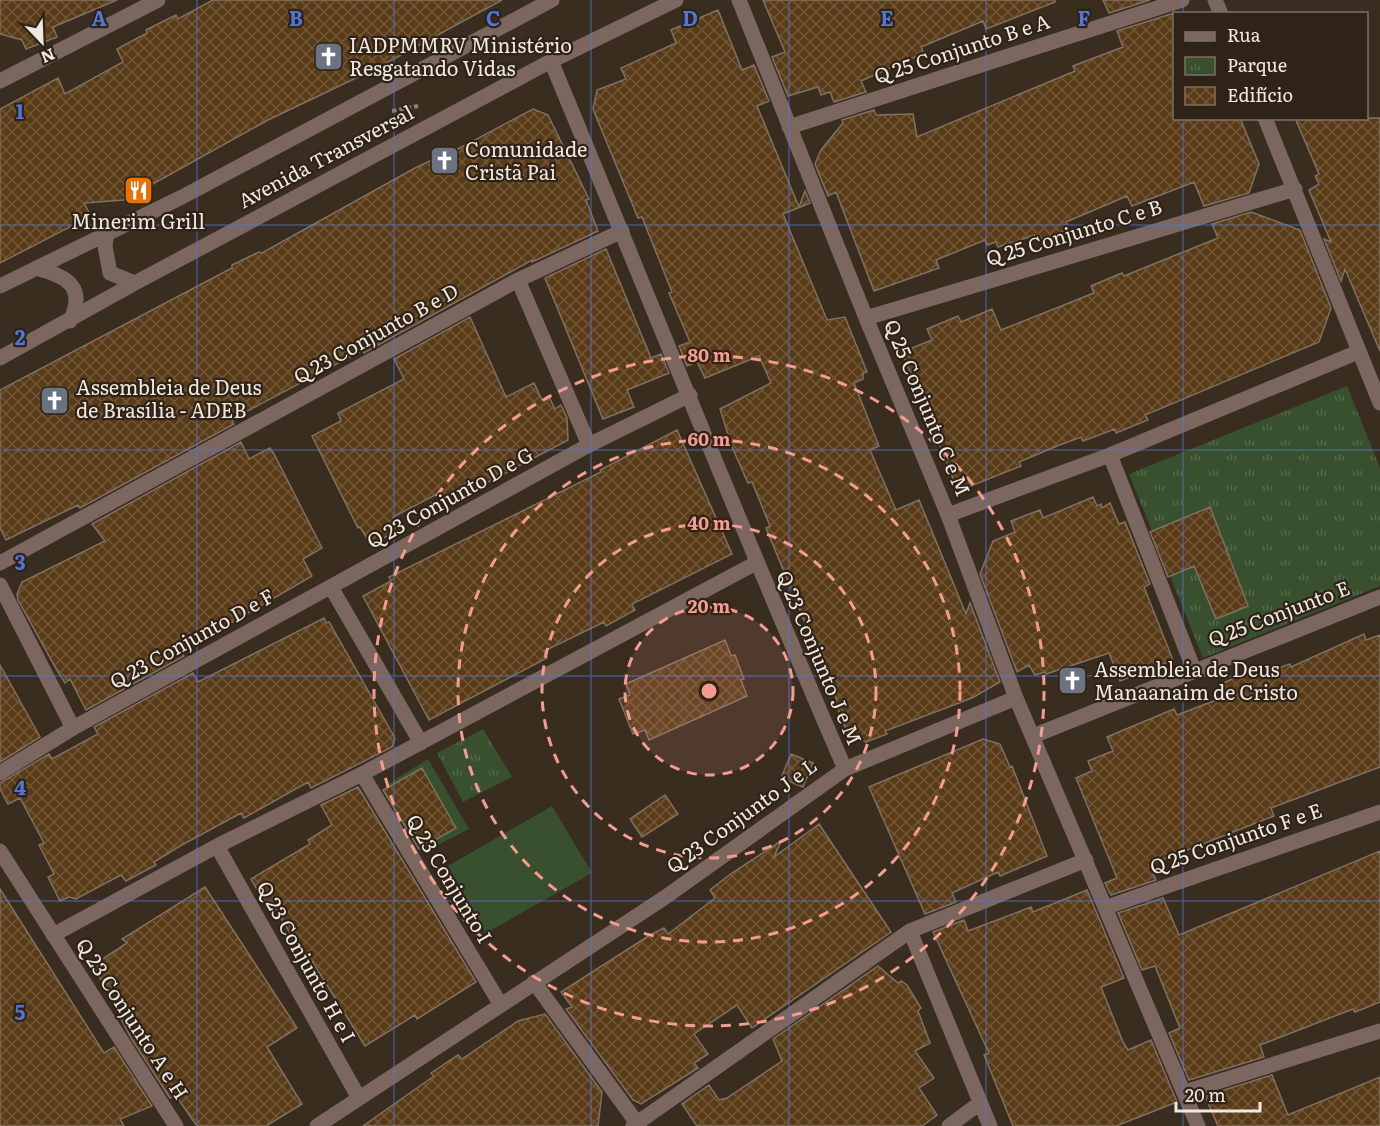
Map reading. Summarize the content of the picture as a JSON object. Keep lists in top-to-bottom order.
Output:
{
  "streets": {
    "street": [
      "Q 25 Conjunto B e A",
      "Avenida Transversal",
      "Q 25 Conjunto C e B",
      "Q 23 Conjunto B e D",
      "Q 25 Conjunto C e M",
      "Q 23 Conjunto D e G",
      "Q 25 Conjunto E",
      "Q 23 Conjunto D e F",
      "Q 23 Conjunto J e M",
      "Q 23 Conjunto J e L",
      "Q 25 Conjunto F e E",
      "Q 23 Conjunto I",
      "Q 23 Conjunto H e I",
      "Q 23 Conjunto A e H"
    ]
  },
  "crossings": [
    ["Q 25 Conjunto B e A", "Q 25 Conjunto C e M"],
    ["Avenida Transversal", "Q 23 Conjunto J e M"],
    ["Q 25 Conjunto C e B", "Q 25 Conjunto C e M"],
    ["Q 23 Conjunto B e D", "Q 23 Conjunto J e M"],
    ["Q 25 Conjunto C e M", "Q 25 Conjunto E"],
    ["Q 25 Conjunto C e M", "Q 23 Conjunto J e L"],
    ["Q 25 Conjunto C e M", "Q 25 Conjunto F e E"],
    ["Q 23 Conjunto D e G", "Q 23 Conjunto D e F"],
    ["Q 23 Conjunto D e G", "Q 23 Conjunto J e M"],
    ["Q 23 Conjunto J e M", "Q 23 Conjunto J e L"],
    ["Q 23 Conjunto J e L", "Q 23 Conjunto I"],
    ["Q 23 Conjunto J e L", "Q 23 Conjunto H e I"]
  ],
  "places": {
    "church": [
      "IADPMMRV Ministério Resgatando Vidas",
      "Comunidade Cristã Pai",
      "Assembleia de Deus de Brasília - ADEB",
      "Assembleia de Deus Manaanaim de Cristo"
    ],
    "restaurant": ["Minerim Grill"]
  },
  "legend": ["Rua", "Parque", "Edifício"],
  "scale_bar": "20 m",
  "north": "bottom right",
  "grid": {
    "columns": [
      "A",
      "B",
      "C",
      "D",
      "E",
      "F"
    ],
    "rows": [
      "1",
      "2",
      "3",
      "4",
      "5"
    ]
  },
  "rings": [
    "80 m",
    "60 m",
    "40 m",
    "20 m"
  ]
}
